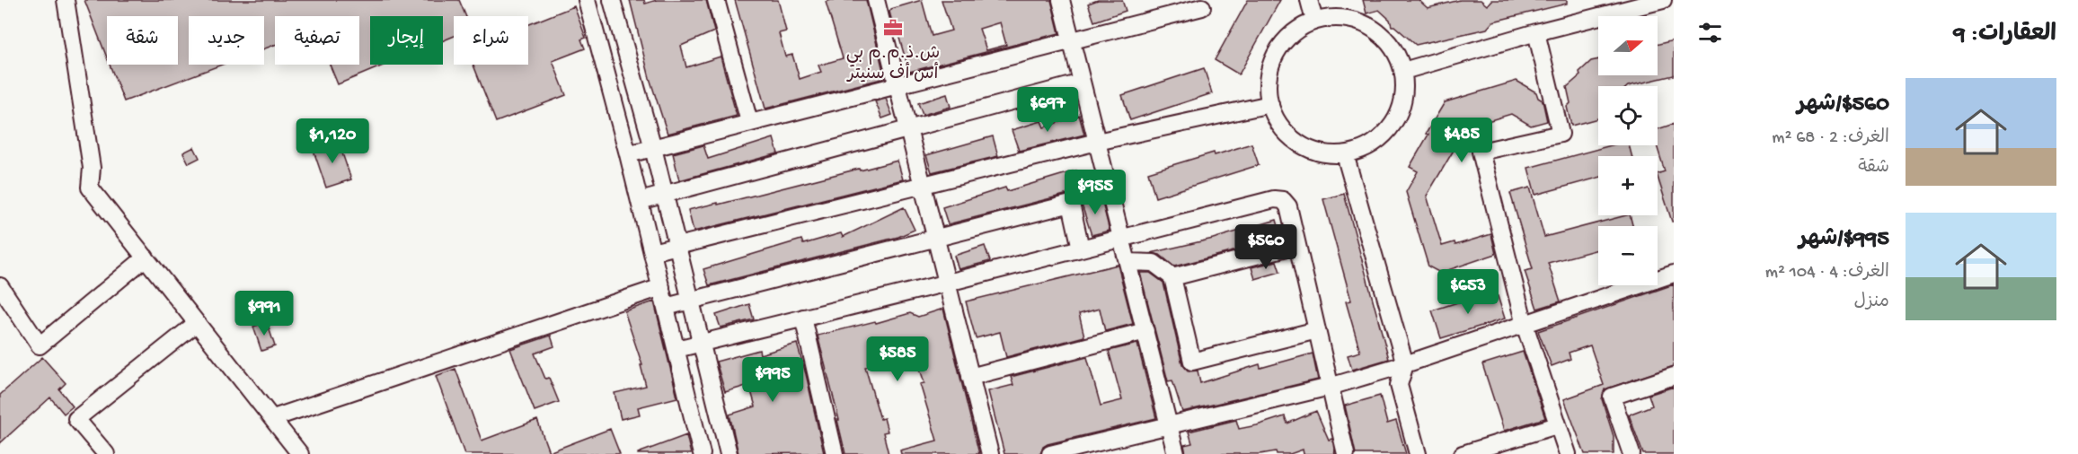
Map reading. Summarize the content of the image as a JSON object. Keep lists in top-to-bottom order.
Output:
{
  "places": {
    "office": ["ش.ذ.م.م بي أس أف سنيتر"]
  },
  "north": "right",
  "page": {
    "heading": "العقارات: 9",
    "map_buttons": ["+", "−"],
    "chip": [
      "شراء",
      "إيجار",
      "تصفية",
      "جديد",
      "شقة"
    ],
    "list": [
      {
        "name": "$560/شهر",
        "note": "الغرف: 2 · 68 m² · شقة"
      },
      {
        "name": "$995/شهر",
        "note": "الغرف: 4 · 104 m² · منزل"
      }
    ],
    "price": [
      "$697",
      "$485",
      "$1,120",
      "$955",
      "$560",
      "$653",
      "$991",
      "$585",
      "$995"
    ]
  }
}
